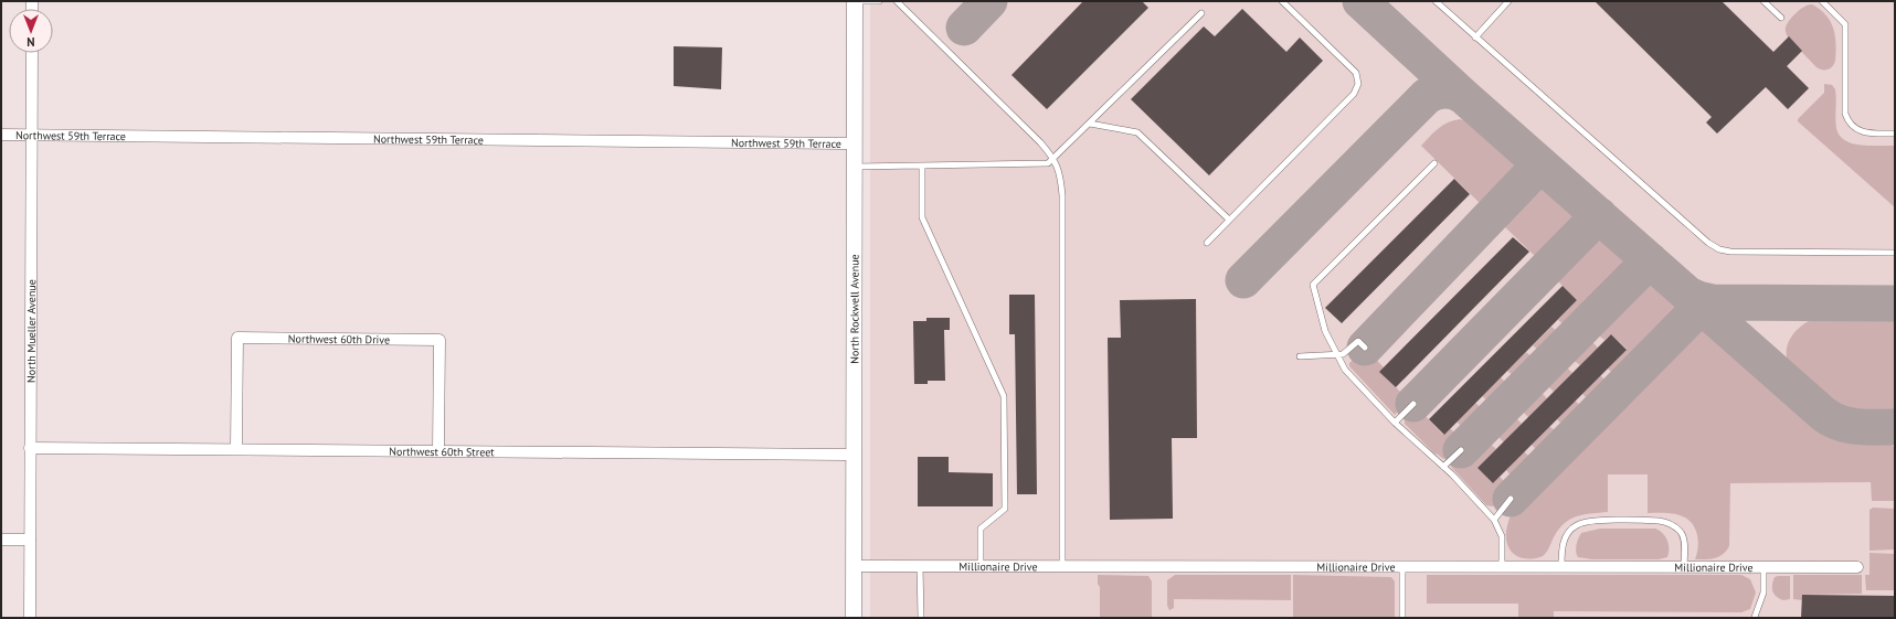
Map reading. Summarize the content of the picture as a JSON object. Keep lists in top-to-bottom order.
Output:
{
  "streets": {
    "main road": ["North Rockwell Avenue"],
    "street": [
      "Northwest 59th Terrace",
      "North Mueller Avenue",
      "Northwest 60th Drive",
      "Northwest 60th Street",
      "Millionaire Drive"
    ]
  },
  "crossings": [
    ["Northwest 59th Terrace", "North Rockwell Avenue"],
    ["Northwest 59th Terrace", "North Mueller Avenue"],
    ["North Rockwell Avenue", "Northwest 60th Street"],
    ["North Rockwell Avenue", "Millionaire Drive"],
    ["North Mueller Avenue", "Northwest 60th Street"],
    ["Northwest 60th Drive", "Northwest 60th Street"]
  ],
  "north": "bottom"
}
